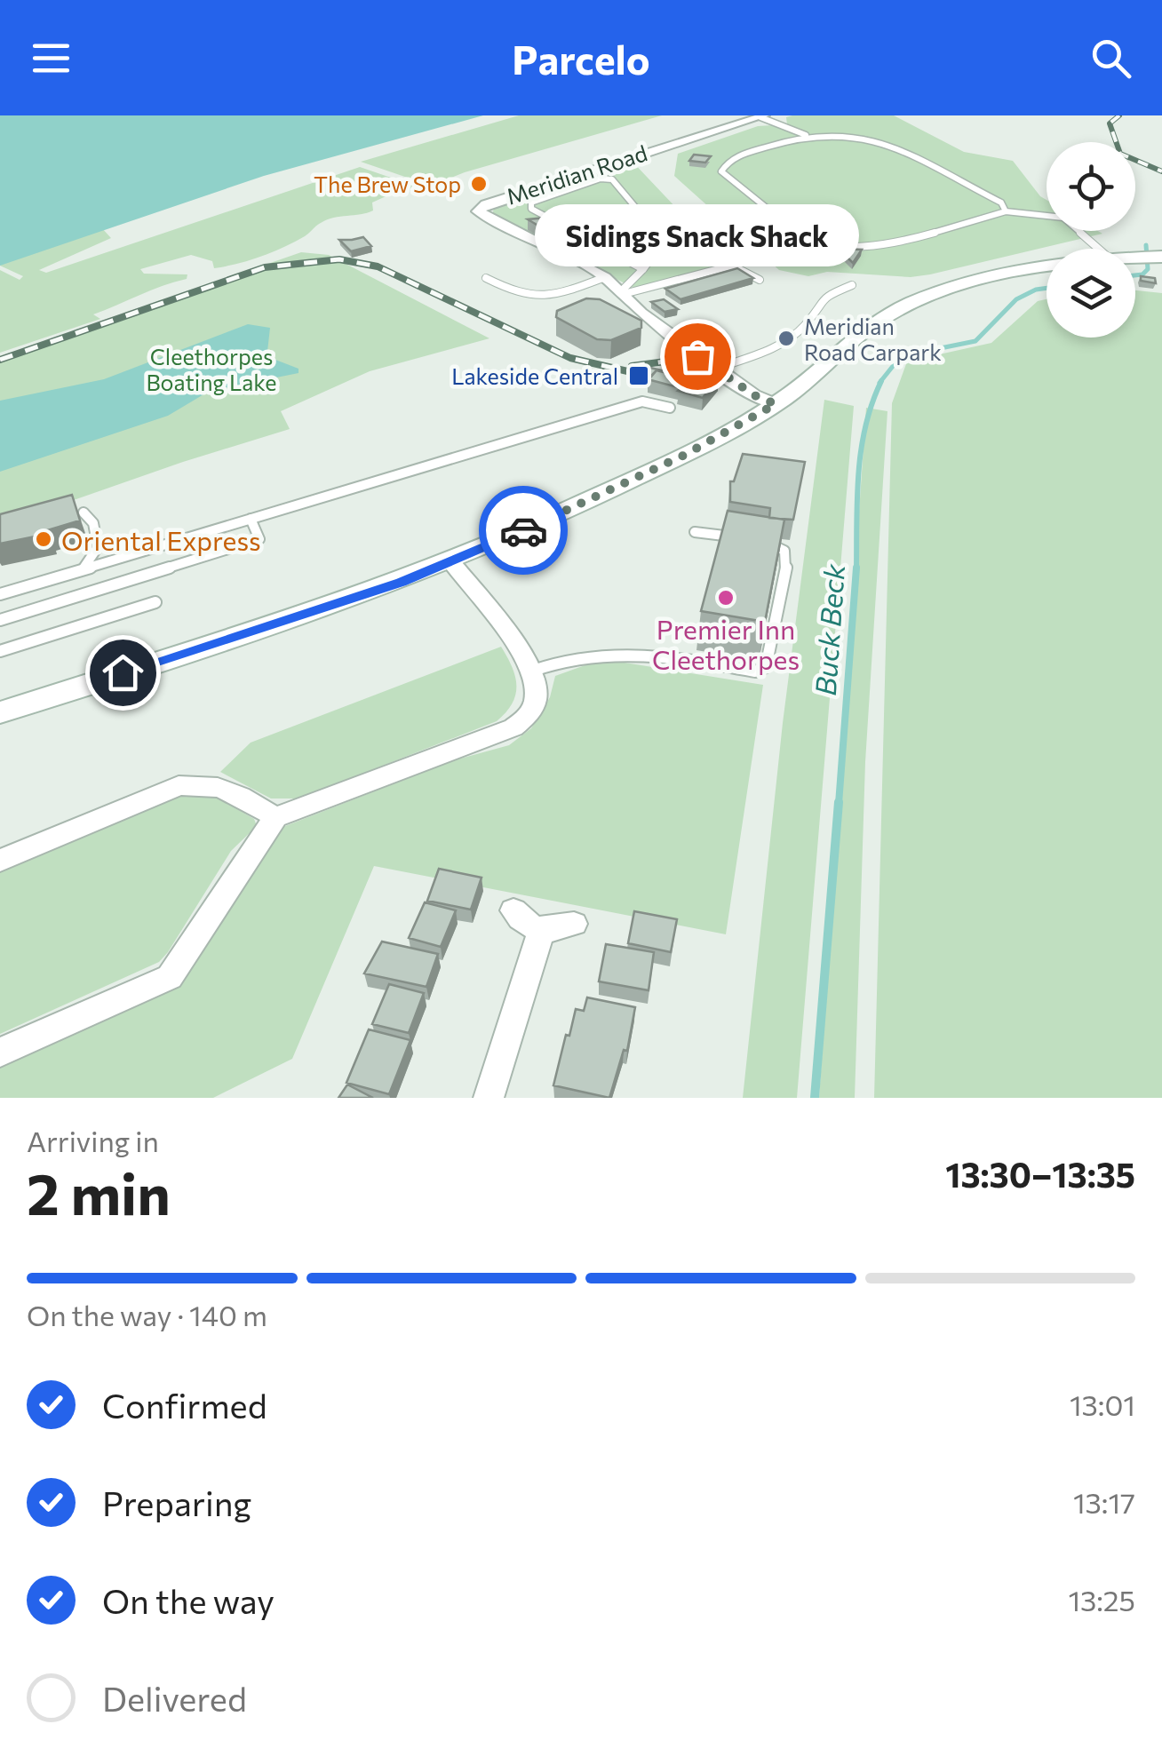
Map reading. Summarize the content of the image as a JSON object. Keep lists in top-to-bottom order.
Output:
{
  "streets": {
    "street": ["Meridian Road"]
  },
  "water": ["Buck Beck"],
  "parks": ["Cleethorpes Boating Lake"],
  "places": {
    "other": [
      "The Brew Stop",
      "Meridian Road Carpark",
      "Sidings Snack Shack",
      "Oriental Express",
      "Premier Inn Cleethorpes"
    ],
    "transit": ["Lakeside Central"]
  },
  "page": {
    "header": "Parcelo",
    "bubble": "Sidings Snack Shack",
    "heading": ["2 min", "Arriving in", "13:30–13:35"],
    "bar": "On the way · 140 m",
    "list": [
      ["Confirmed", "13:01"],
      ["Preparing", "13:17"],
      ["On the way", "13:25"],
      "Delivered"
    ]
  }
}
